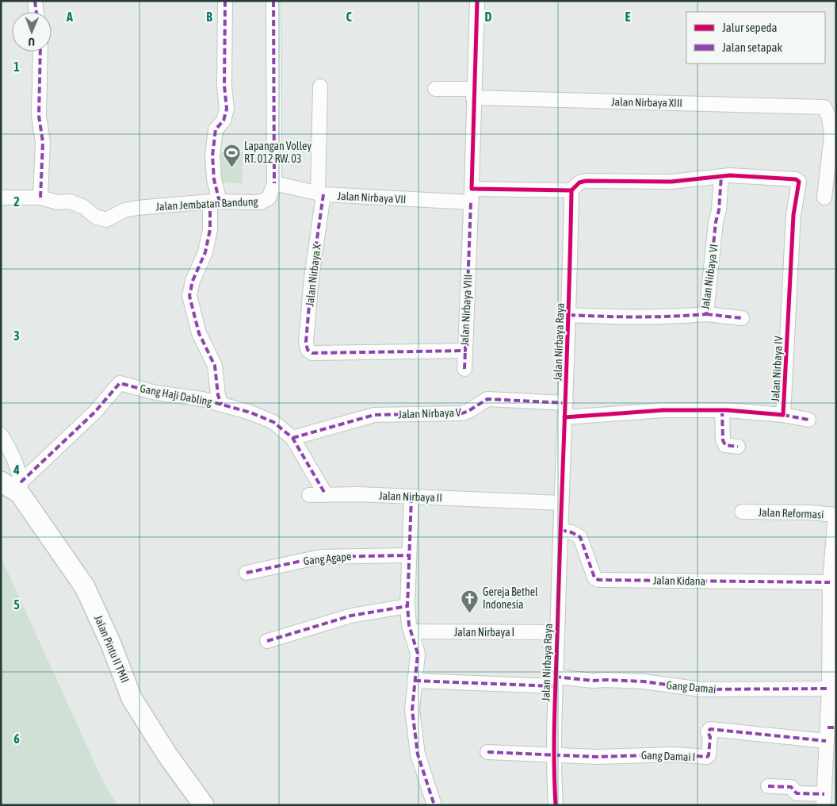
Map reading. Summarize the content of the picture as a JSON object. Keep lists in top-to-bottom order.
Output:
{
  "streets": {
    "street": [
      "Jalan Nirbaya XIII",
      "Jalan Nirbaya VII",
      "Jalan Jembatan Bandung",
      "Jalan Nirbaya X",
      "Jalan Nirbaya VI",
      "Jalan Nirbaya VIII",
      "Jalan Nirbaya Raya",
      "Jalan Nirbaya IV",
      "Gang Haji Dabling",
      "Jalan Nirbaya V",
      "Jalan Nirbaya II",
      "Jalan Reformasi",
      "Gang Agape",
      "Jalan Kidana",
      "Jalan Nirbaya I",
      "Jalan Pintu II TMII",
      "Gang Damai",
      "Gang Damai I"
    ]
  },
  "crossings": [
    ["Jalan Nirbaya VII", "Jalan Jembatan Bandung"],
    ["Jalan Nirbaya VII", "Jalan Nirbaya X"],
    ["Jalan Nirbaya VII", "Jalan Nirbaya VIII"],
    ["Jalan Nirbaya X", "Jalan Nirbaya VIII"],
    ["Jalan Nirbaya VI", "Jalan Nirbaya Raya"],
    ["Jalan Nirbaya VI", "Jalan Nirbaya IV"],
    ["Jalan Nirbaya Raya", "Jalan Nirbaya IV"],
    ["Jalan Nirbaya Raya", "Jalan Nirbaya V"],
    ["Jalan Nirbaya Raya", "Jalan Nirbaya II"],
    ["Jalan Nirbaya Raya", "Jalan Kidana"],
    ["Jalan Nirbaya Raya", "Jalan Nirbaya I"],
    ["Jalan Nirbaya Raya", "Gang Damai"],
    ["Jalan Nirbaya Raya", "Gang Damai I"],
    ["Gang Haji Dabling", "Jalan Nirbaya V"],
    ["Gang Haji Dabling", "Jalan Pintu II TMII"],
    ["Jalan Reformasi", "Jalan Kidana"],
    ["Jalan Reformasi", "Gang Damai"],
    ["Jalan Reformasi", "Gang Damai I"]
  ],
  "places": {
    "sports": ["Lapangan Volley RT. 012 RW. 03"],
    "church": ["Gereja Bethel Indonesia"]
  },
  "legend": ["Jalur sepeda", "Jalan setapak"],
  "north": "bottom",
  "grid": {
    "columns": [
      "A",
      "B",
      "C",
      "D",
      "E"
    ],
    "rows": [
      "1",
      "2",
      "3",
      "4",
      "5",
      "6"
    ]
  }
}
